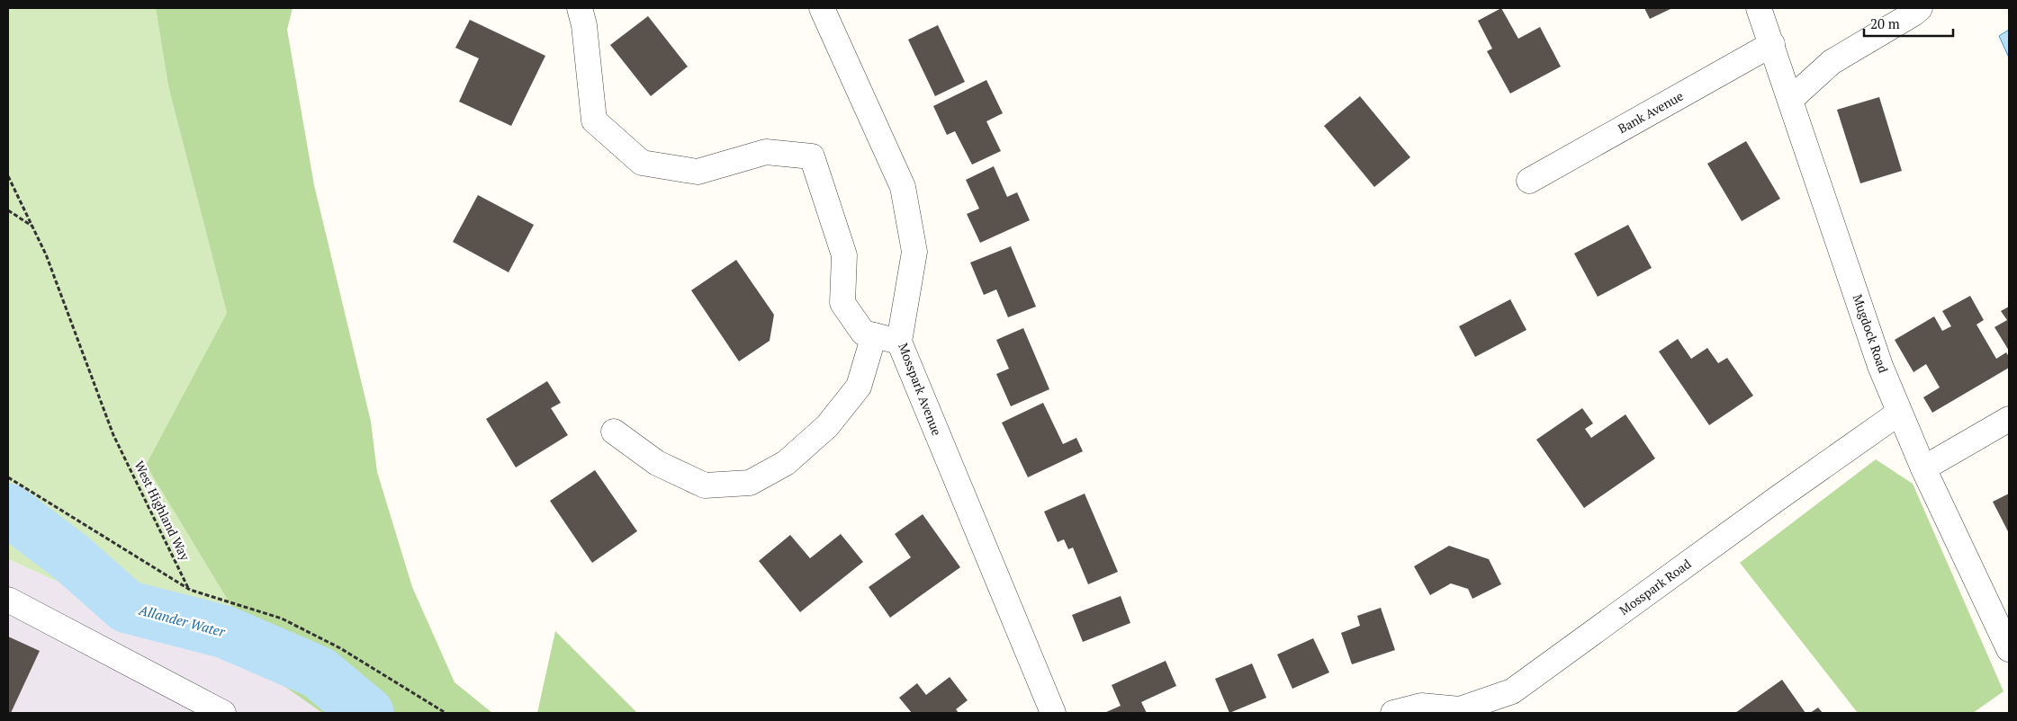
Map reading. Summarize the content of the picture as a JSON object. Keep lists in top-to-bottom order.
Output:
{
  "streets": {
    "street": [
      "Bank Avenue",
      "Mugdock Road",
      "Mosspark Avenue",
      "Mosspark Road"
    ],
    "path": ["West Highland Way"]
  },
  "crossings": [
    ["Bank Avenue", "Mugdock Road"],
    ["Mugdock Road", "Mosspark Road"]
  ],
  "water": ["Allander Water"],
  "scale_bar": "20 m"
}
